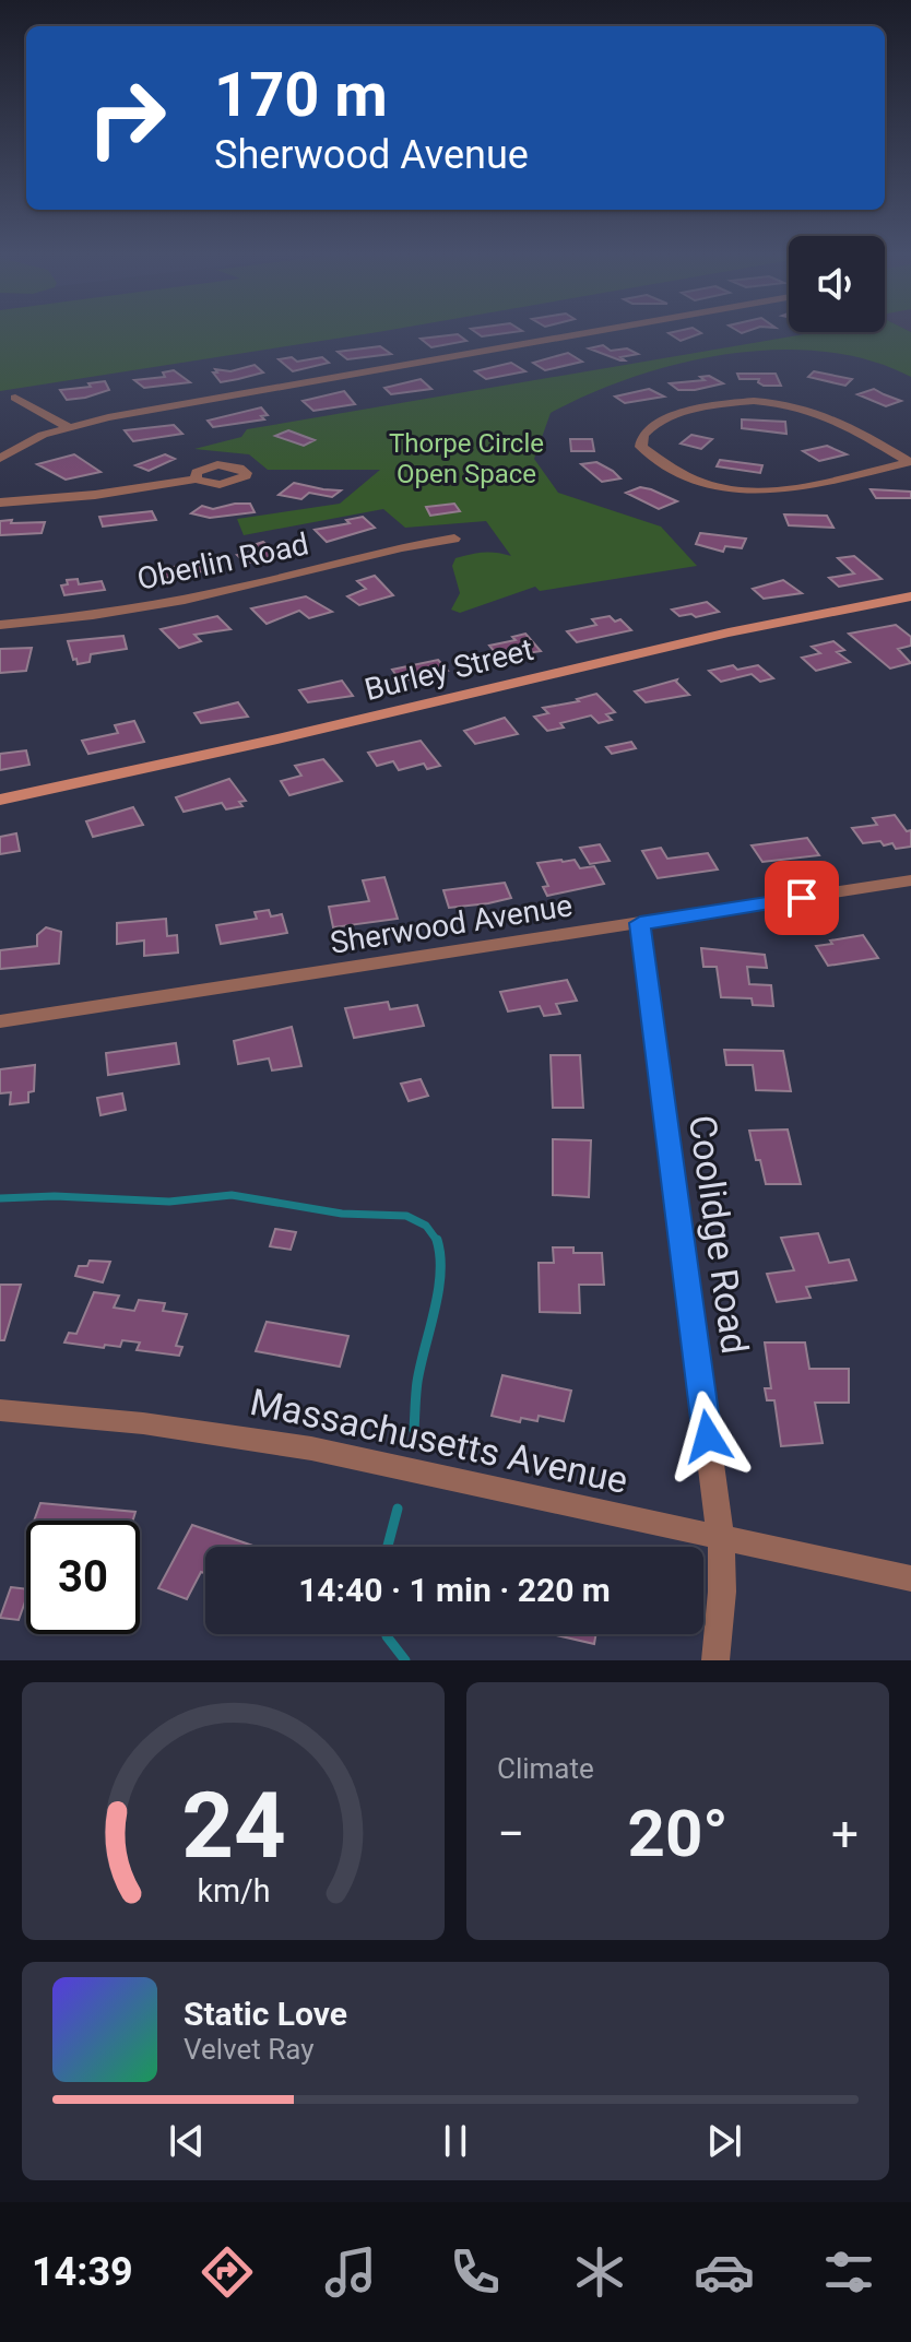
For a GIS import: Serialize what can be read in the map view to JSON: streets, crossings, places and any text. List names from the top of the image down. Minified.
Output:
{"streets":{"main road":["Burley Street"],"street":["Oberlin Road","Sherwood Avenue","Coolidge Road","Massachusetts Avenue"]},"crossings":[["Sherwood Avenue","Coolidge Road"],["Coolidge Road","Massachusetts Avenue"]],"parks":["Thorpe Circle Open Space"],"page":{"turn":["170 m","Sherwood Avenue"],"limit":"30","trip":"14:40 · 1 min · 220 m","tile":"Climate","heat":["−","20°","+"],"song":["Static Love","Velvet Ray"],"tabs":"14:39","gauge":["24","km/h"]}}
